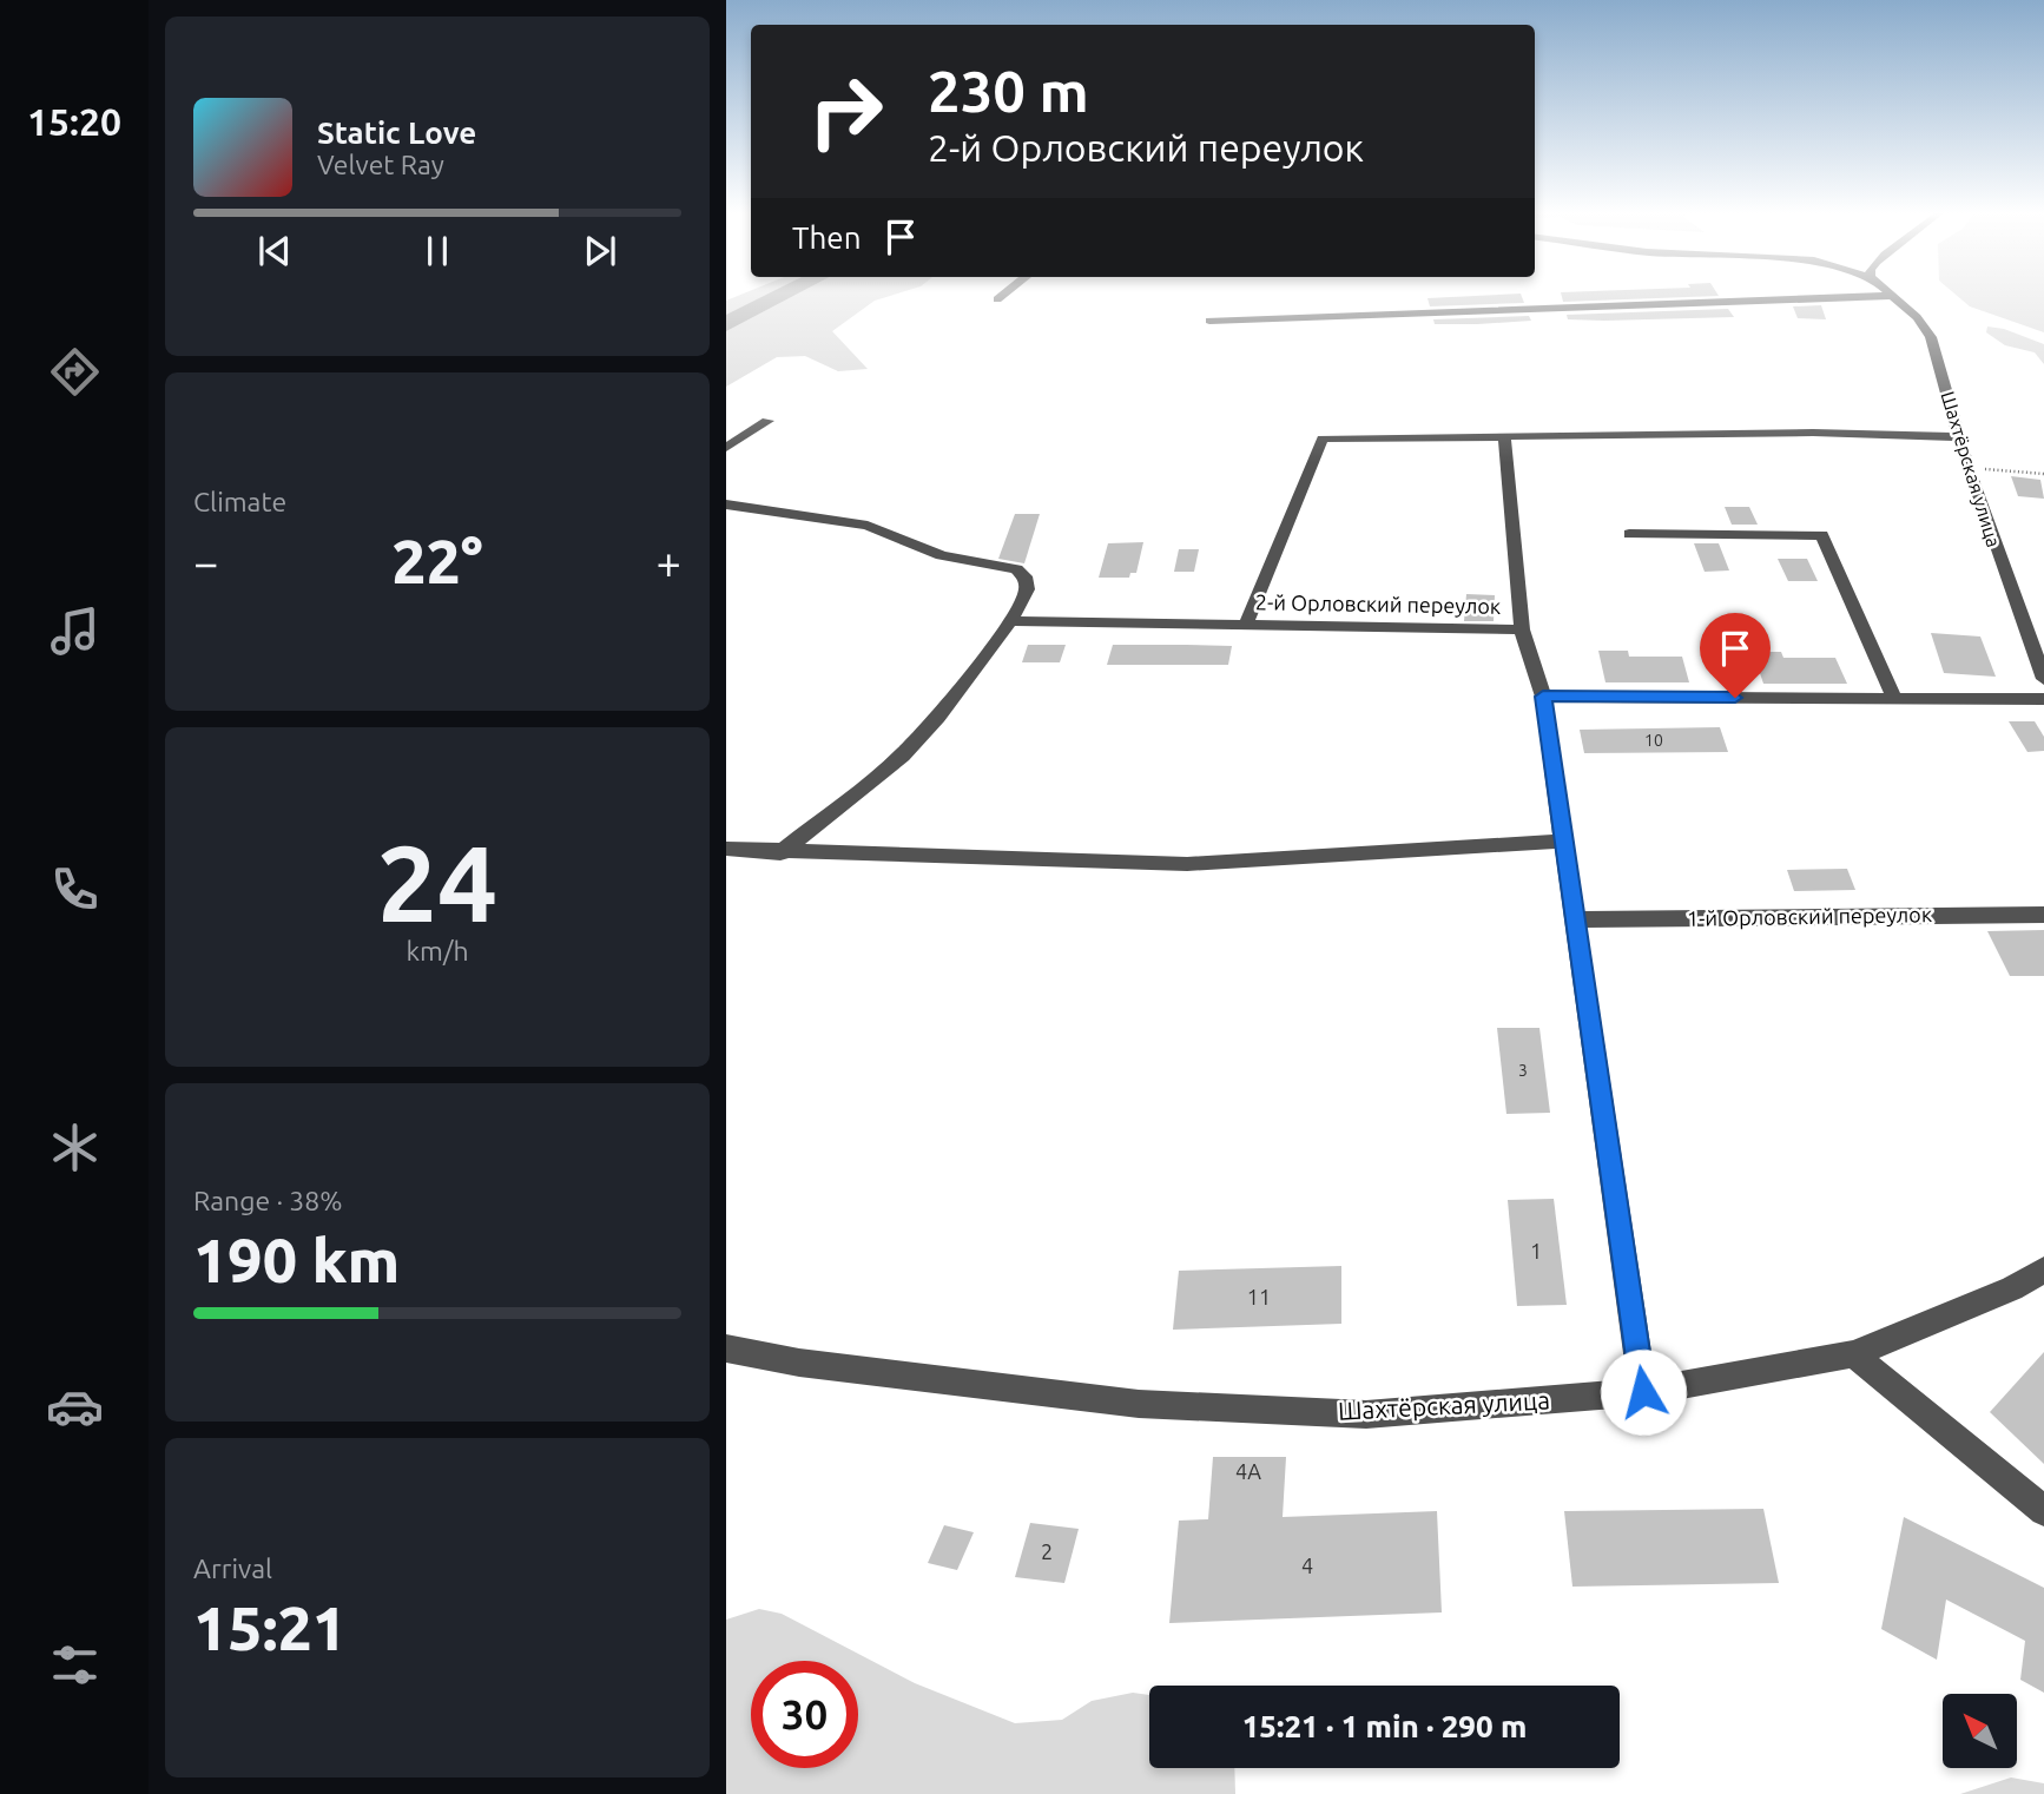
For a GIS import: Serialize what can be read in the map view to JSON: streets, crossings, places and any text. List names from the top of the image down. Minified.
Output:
{"streets":{"street":["Шахтёрская улица","2-й Орловский переулок","1-й Орловский переулок"]},"crossings":[["Шахтёрская улица","2-й Орловский переулок"],["2-й Орловский переулок","1-й Орловский переулок"]],"house_numbers":["10","3","1","11","4А","2","4"],"north":"top left","page":{"tabs":"15:20","turn":["230 m","2-й Орловский переулок"],"song":["Static Love","Velvet Ray"],"then":"Then","tile":["Climate",["24","km/h"],["Range · 38%","190 km"],["Arrival","15:21"]],"heat":["−","22°","+"],"limit":"30","trip":"15:21 · 1 min · 290 m"}}
